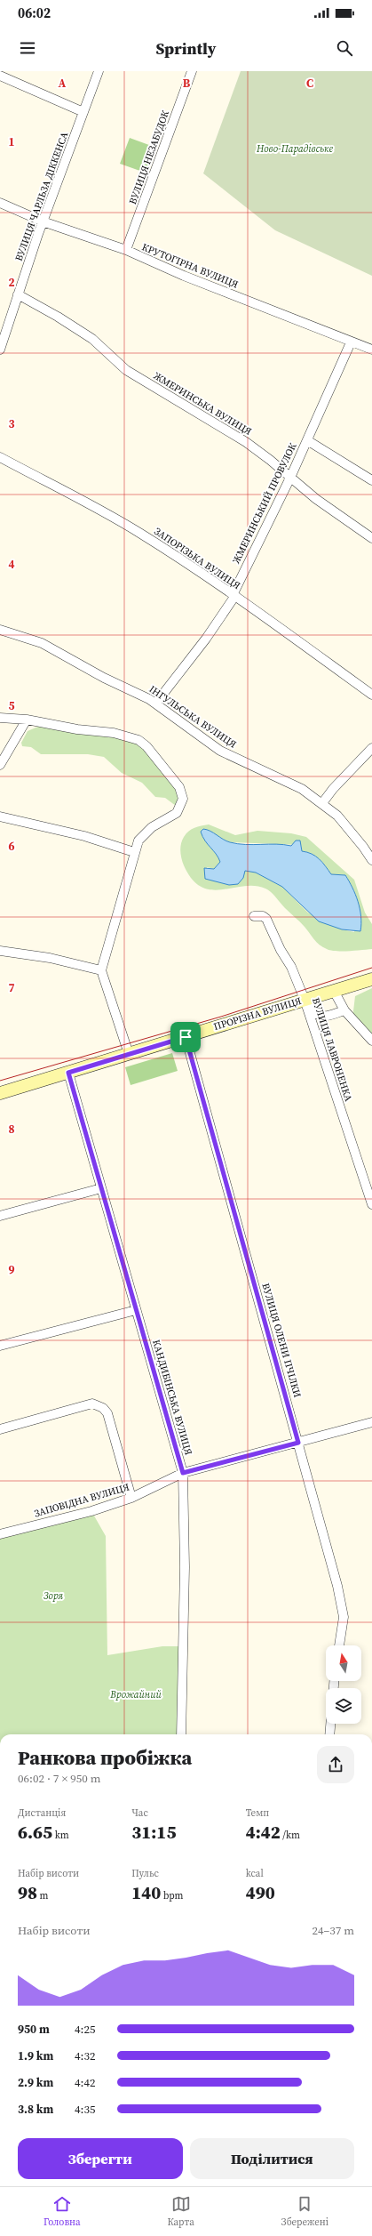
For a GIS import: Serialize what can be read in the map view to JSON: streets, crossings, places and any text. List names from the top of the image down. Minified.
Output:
{"streets":{"main road":["ПРОРІЗНА ВУЛИЦЯ"],"street":["ВУЛИЦЯ НЕЗАБУДОК","ВУЛИЦЯ ЧАРЛЬЗА ДІККЕНСА","КРУТОГІРНА ВУЛИЦЯ","ЖМЕРИНСЬКА ВУЛИЦЯ","ЖМЕРИНСЬКИЙ ПРОВУЛОК","ЗАПОРІЗЬКА ВУЛИЦЯ","ІНГУЛЬСЬКА ВУЛИЦЯ","ВУЛИЦЯ ЛАВРОНЕНКА","ВУЛИЦЯ ОЛЕНИ ПЧІЛКИ","КАНДИБІНСЬКА ВУЛИЦЯ","ЗАПОВІДНА ВУЛИЦЯ"]},"crossings":[["ВУЛИЦЯ НЕЗАБУДОК","КРУТОГІРНА ВУЛИЦЯ"],["ВУЛИЦЯ ЧАРЛЬЗА ДІККЕНСА","КРУТОГІРНА ВУЛИЦЯ"],["ВУЛИЦЯ ЧАРЛЬЗА ДІККЕНСА","ЖМЕРИНСЬКА ВУЛИЦЯ"],["КРУТОГІРНА ВУЛИЦЯ","ЖМЕРИНСЬКИЙ ПРОВУЛОК"],["ЖМЕРИНСЬКА ВУЛИЦЯ","ЖМЕРИНСЬКИЙ ПРОВУЛОК"],["ЖМЕРИНСЬКИЙ ПРОВУЛОК","ЗАПОРІЗЬКА ВУЛИЦЯ"],["ЖМЕРИНСЬКИЙ ПРОВУЛОК","ІНГУЛЬСЬКА ВУЛИЦЯ"],["ПРОРІЗНА ВУЛИЦЯ","ВУЛИЦЯ ЛАВРОНЕНКА"],["ПРОРІЗНА ВУЛИЦЯ","ВУЛИЦЯ ОЛЕНИ ПЧІЛКИ"],["ПРОРІЗНА ВУЛИЦЯ","КАНДИБІНСЬКА ВУЛИЦЯ"],["ВУЛИЦЯ ОЛЕНИ ПЧІЛКИ","ЗАПОВІДНА ВУЛИЦЯ"],["КАНДИБІНСЬКА ВУЛИЦЯ","ЗАПОВІДНА ВУЛИЦЯ"]],"parks":["Ново-Парадівське","Зоря","Врожайний"],"north":"top","page":{"status":"06:02","header":"Sprintly","heading":["Ранкова пробіжка","06:02 · 7 × 950 m"],"stats":[["Дистанція","6.65 km"],["Час","31:15"],["Темп","4:42 /km"],["Набір висоти","98 m"],["Пульс","140 bpm"],["kcal","490"]],"chart":["Набір висоти","24–37 m"],"list":[{"name":"950 m","note":"4:25"},{"name":"1.9 km","note":"4:32"},{"name":"2.9 km","note":"4:42"},{"name":"3.8 km","note":"4:35"}],"buttons":["Зберегти","Поділитися"],"tabs":["Головна","Карта","Збережені"]},"grid":{"columns":["A","B","C"],"rows":["1","2","3","4","5","6","7","8","9"]}}
